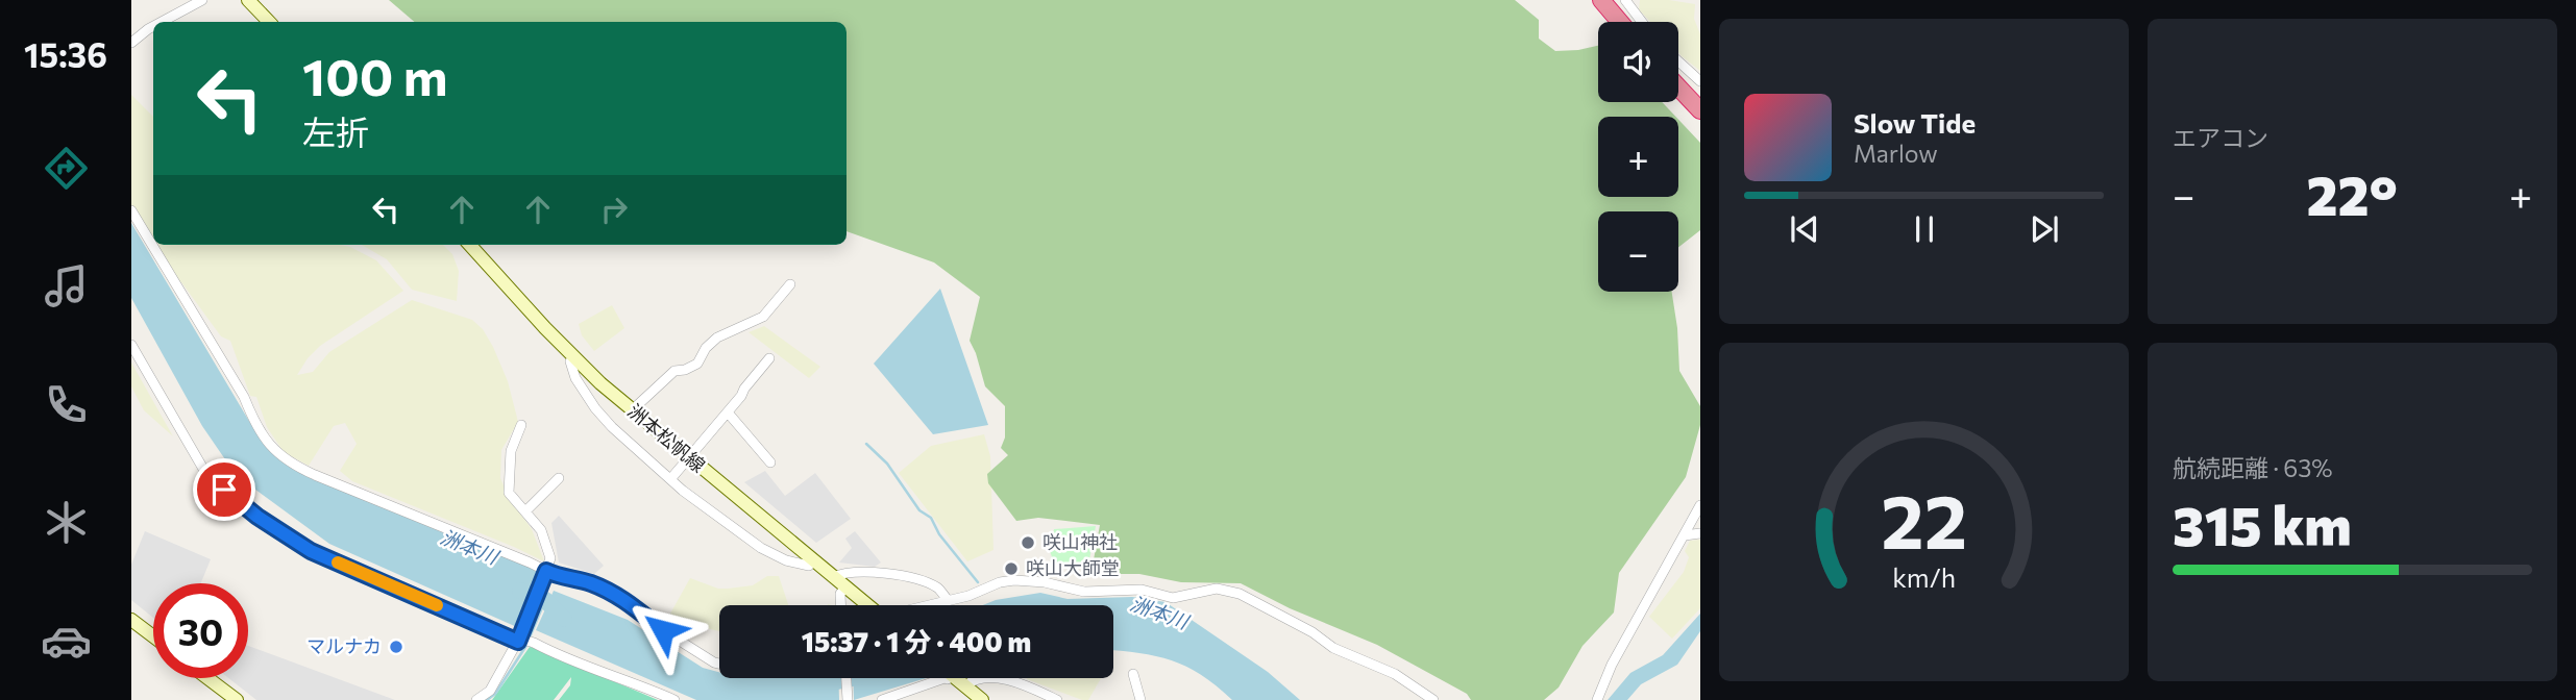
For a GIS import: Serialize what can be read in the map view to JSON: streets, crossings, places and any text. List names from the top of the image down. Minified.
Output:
{"streets":{"main road":["洲本松帆線"]},"water":["洲本川"],"places":["咲山神社","咲山大師堂","マルナカ"],"page":{"tabs":"15:36","tile":["エアコン",["航続距離 · 63%","315 km"]],"map_buttons":["+","−"],"turn":["100 m","左折"],"song":["Slow Tide","Marlow"],"heat":["−","22°","+"],"limit":"30","trip":"15:37 · 1 分 · 400 m","gauge":["22","km/h"]}}
